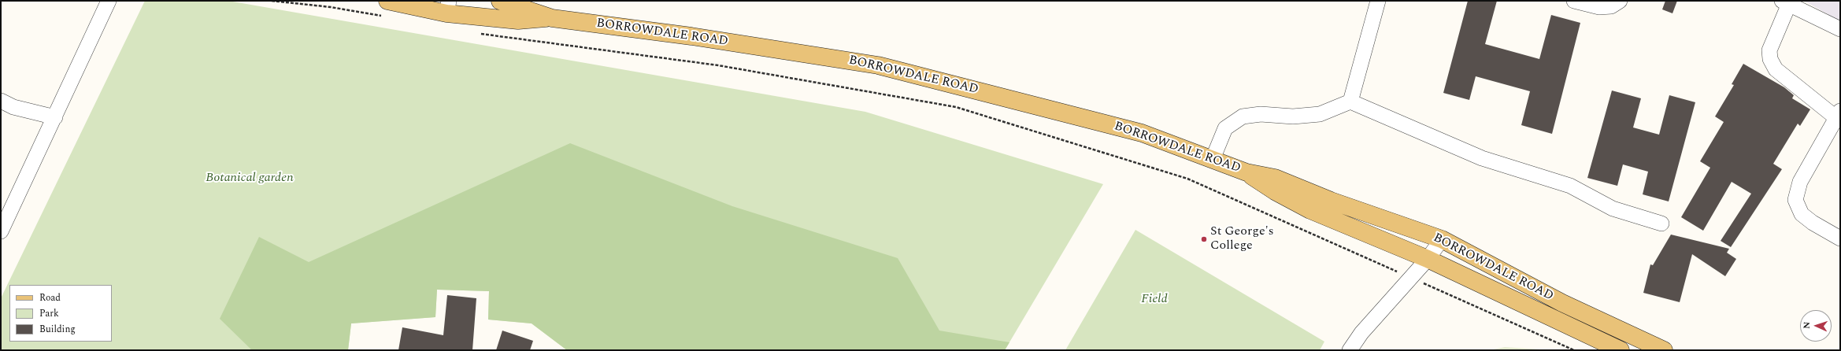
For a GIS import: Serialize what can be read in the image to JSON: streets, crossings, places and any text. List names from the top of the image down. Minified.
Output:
{"streets":{"main road":["BORROWDALE ROAD"]},"parks":["Botanical garden","Field"],"places":["St George's College"],"legend":["Road","Park","Building"],"north":"left"}
